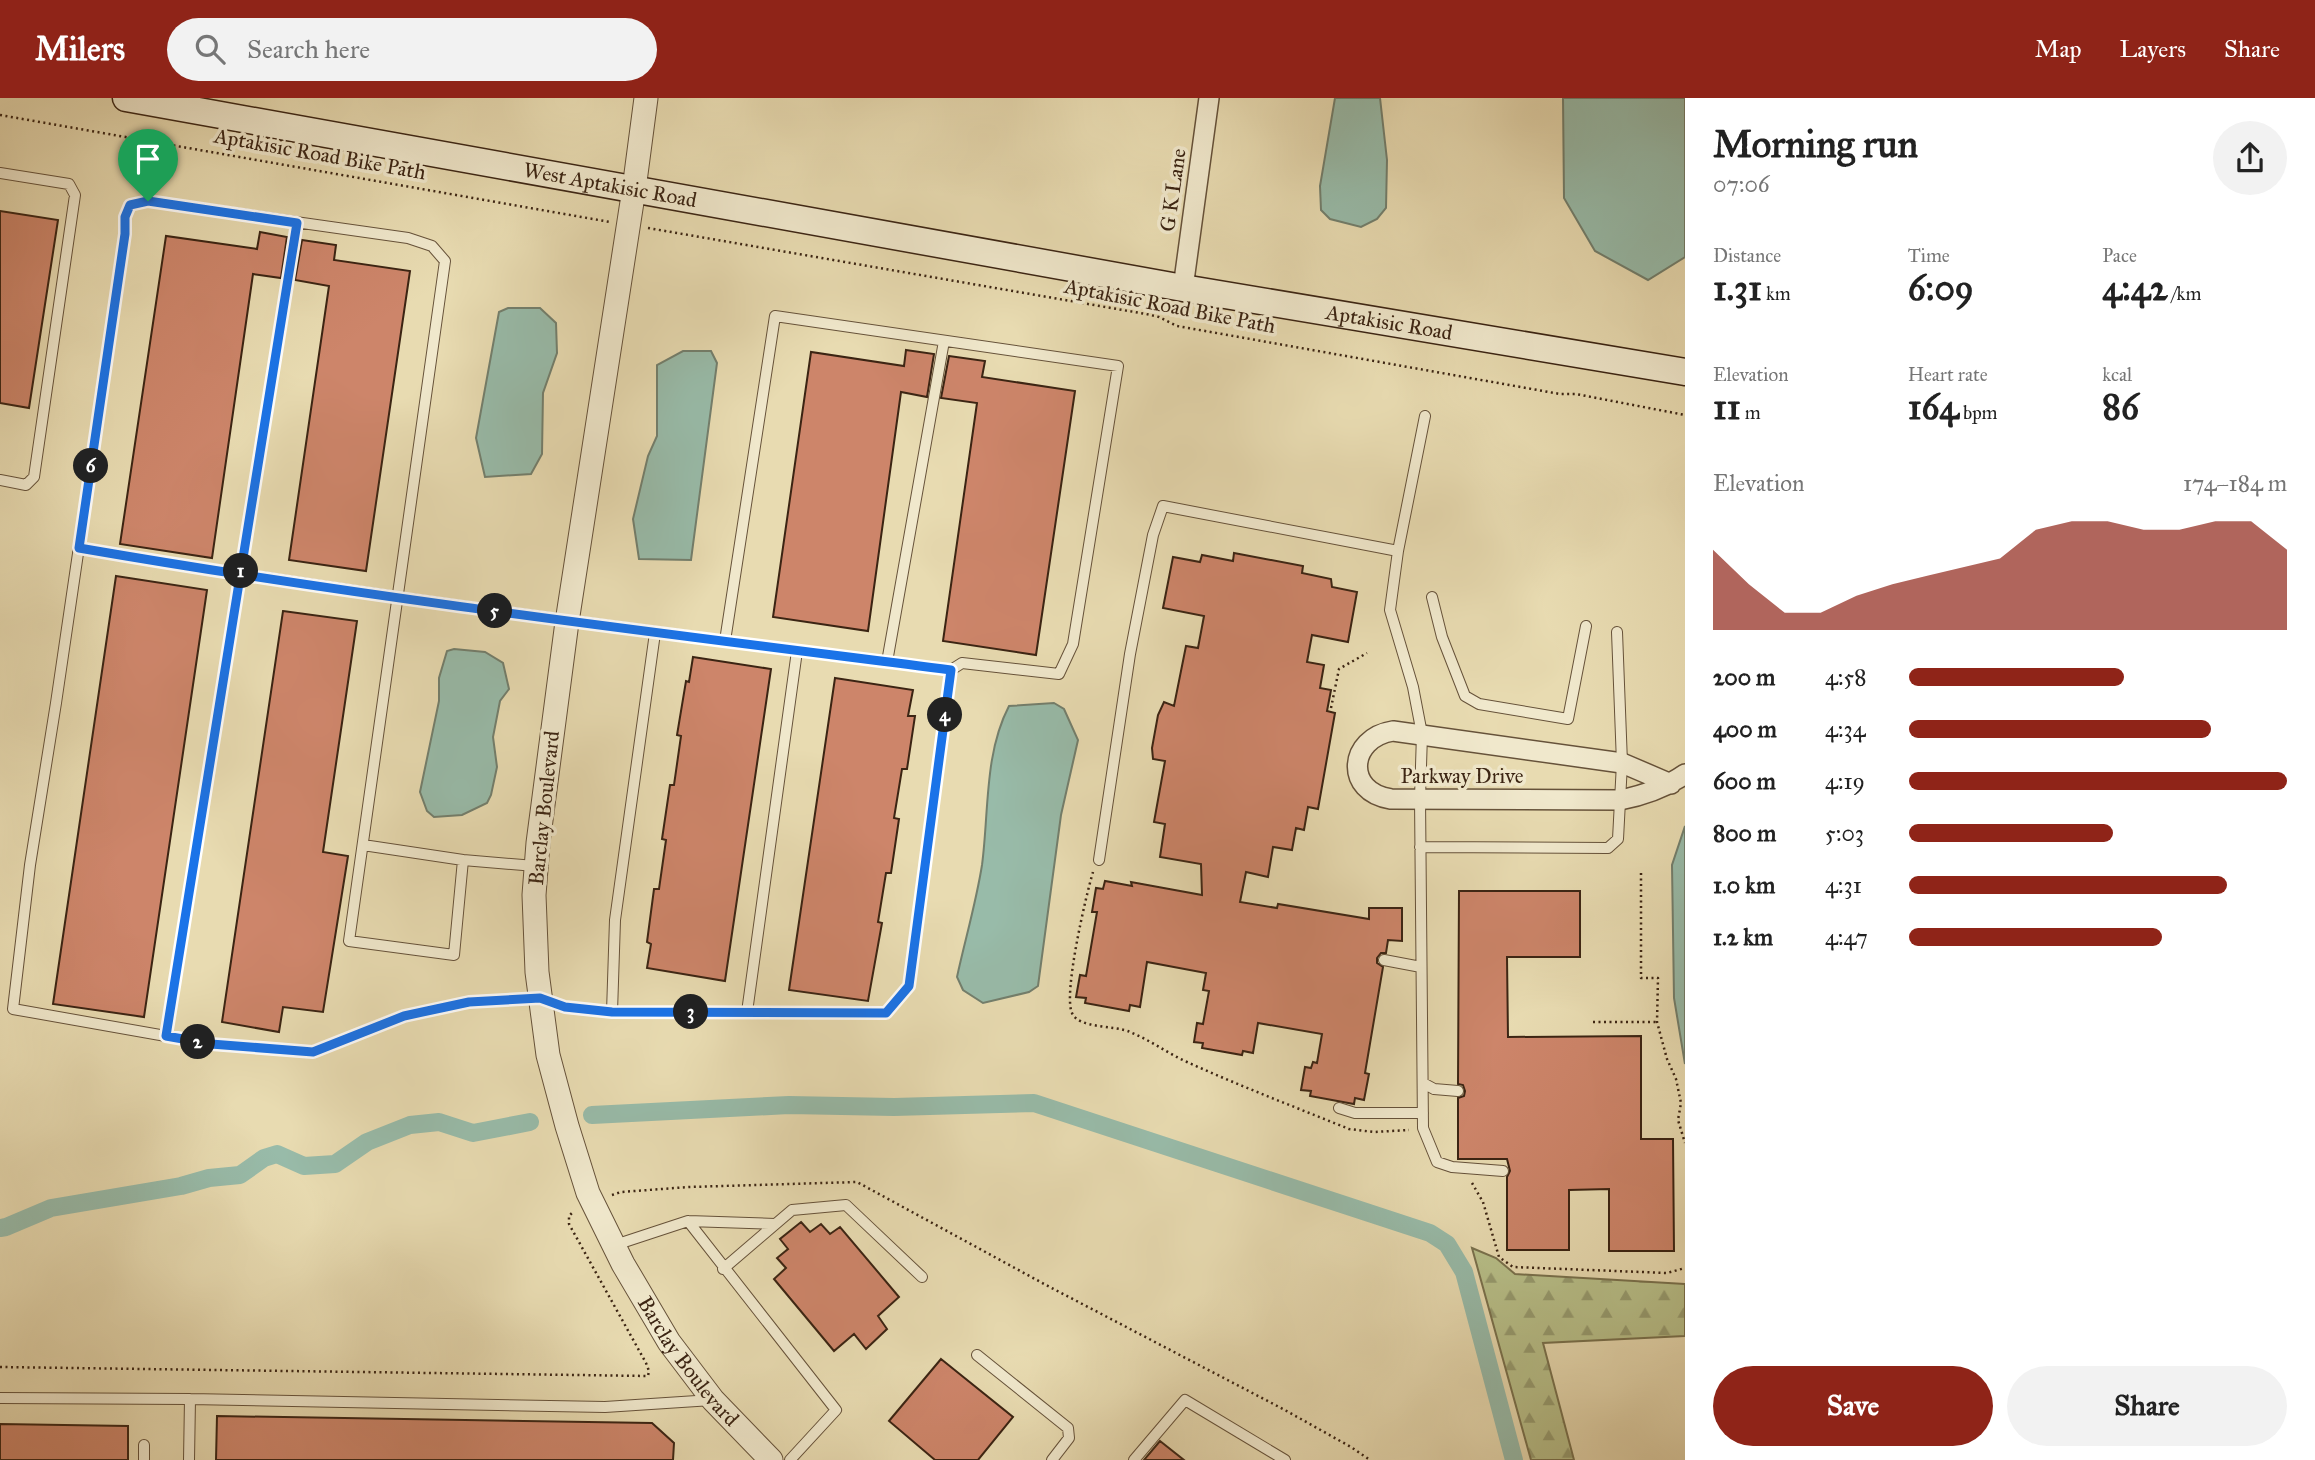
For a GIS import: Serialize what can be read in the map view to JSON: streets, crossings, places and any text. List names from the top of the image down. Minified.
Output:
{"streets":{"main road":["West Aptakisic Road","Aptakisic Road"],"street":["G K Lane","Parkway Drive","Barclay Boulevard"],"path":["Aptakisic Road Bike Path"]},"crossings":[["West Aptakisic Road","Aptakisic Road"],["West Aptakisic Road","Barclay Boulevard"],["G K Lane","Aptakisic Road"]],"page":{"header":"Milers","search":"Search here","nav":["Map","Layers","Share"],"heading":["Morning run","07:06"],"stats":[["Distance","1.31 km"],["Time","6:09"],["Pace","4:42 /km"],["Elevation","11 m"],["Heart rate","164 bpm"],["kcal","86"]],"pins":["6","1","5","4","3","2"],"chart":["Elevation","174–184 m"],"list":[{"name":"200 m","note":"4:58"},{"name":"400 m","note":"4:34"},{"name":"600 m","note":"4:19"},{"name":"800 m","note":"5:03"},{"name":"1.0 km","note":"4:31"},{"name":"1.2 km","note":"4:47"}],"buttons":["Save","Share"]}}
